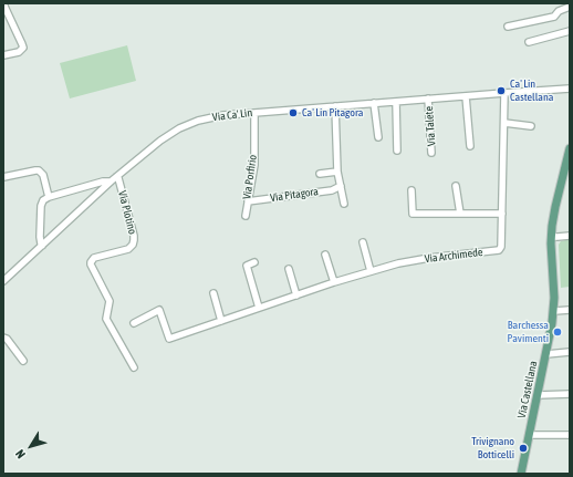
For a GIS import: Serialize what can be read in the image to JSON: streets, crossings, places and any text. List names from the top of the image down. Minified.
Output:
{"streets":{"main road":["Via Castellana"],"street":["Via Ca' Lin","Via Talete","Via Porfirio","Via Pitagora","Via Plotino","Via Archimede"]},"crossings":[["Via Ca' Lin","Via Talete"],["Via Ca' Lin","Via Porfirio"],["Via Ca' Lin","Via Plotino"],["Via Ca' Lin","Via Archimede"],["Via Porfirio","Via Pitagora"]],"places":["Ca' Lin Castellana","Ca' Lin Pitagora","Barchessa Pavimenti","Trivignano Botticelli"],"north":"bottom left"}
